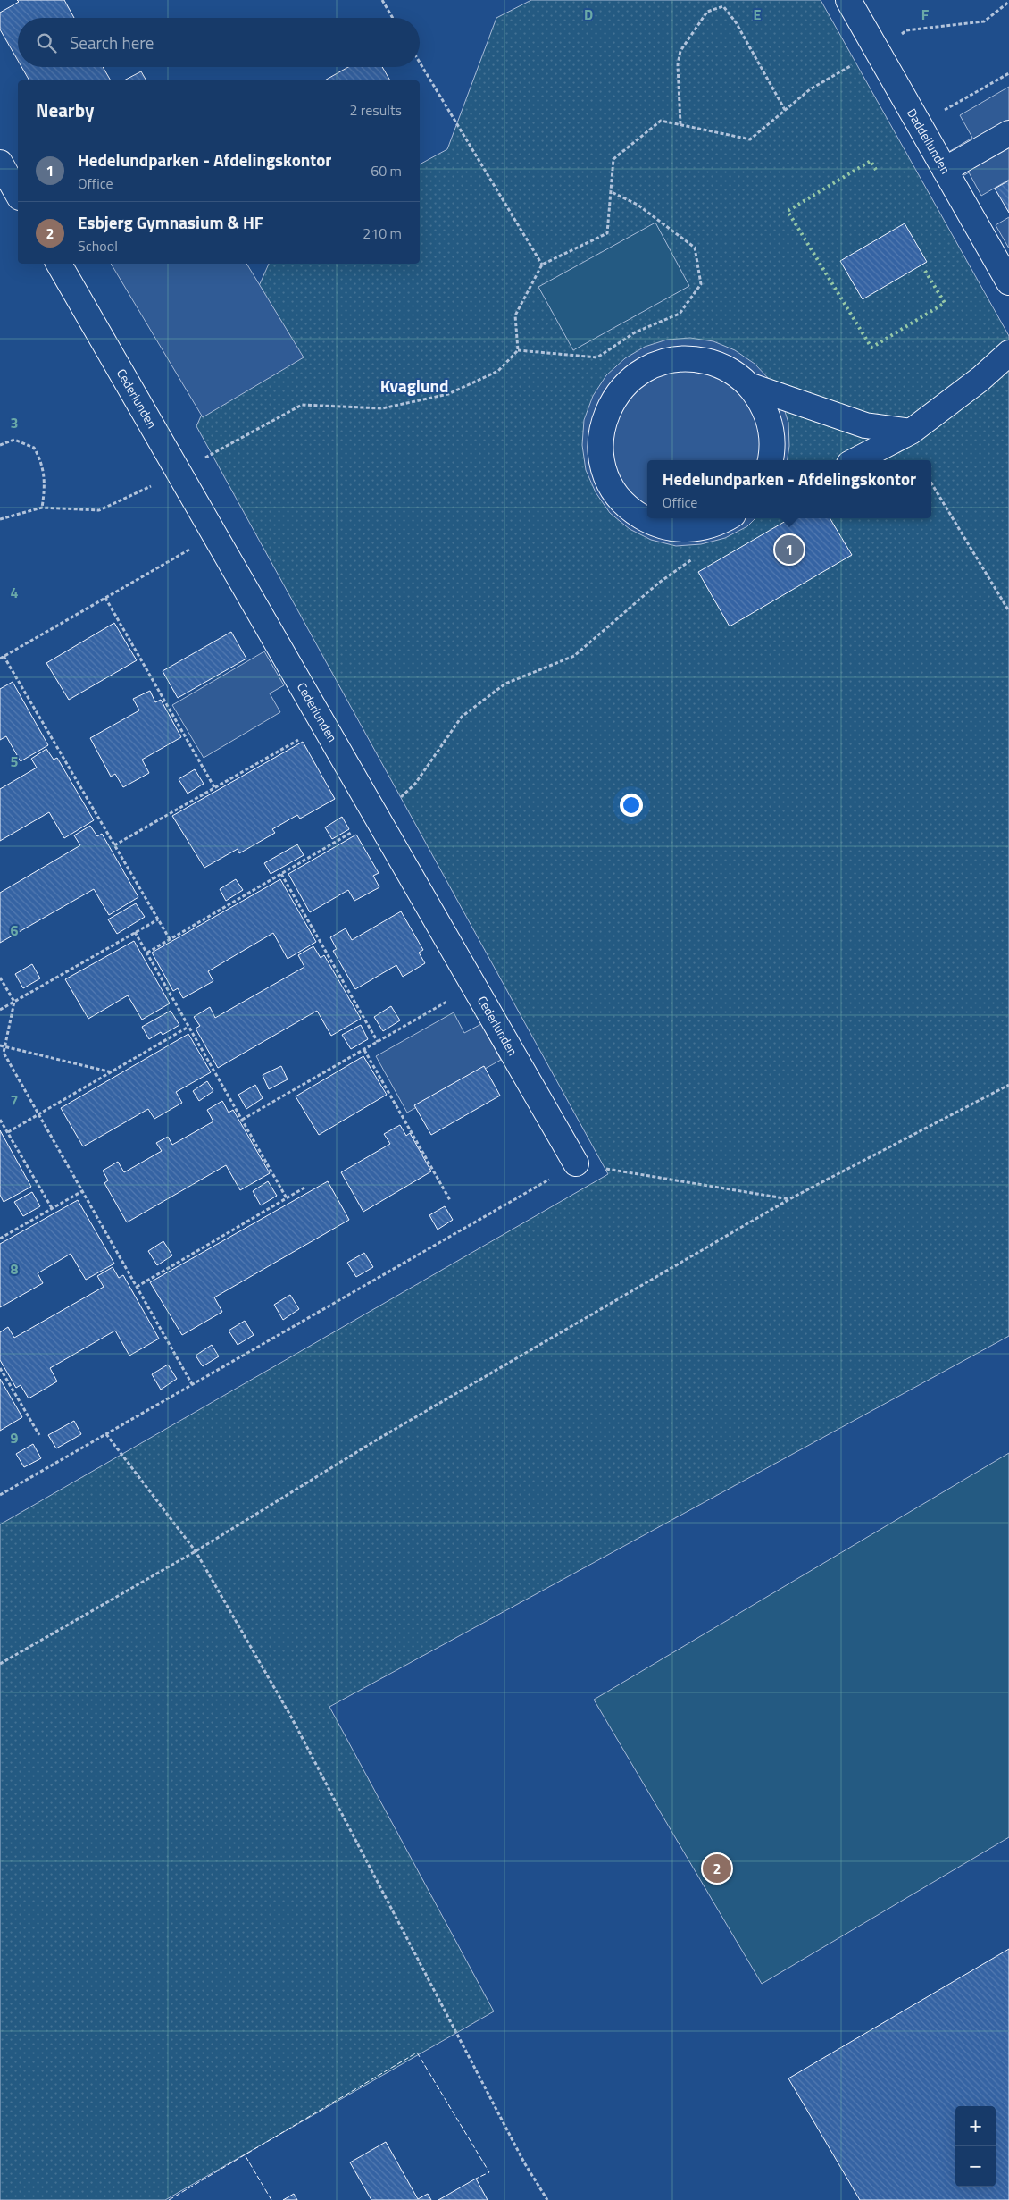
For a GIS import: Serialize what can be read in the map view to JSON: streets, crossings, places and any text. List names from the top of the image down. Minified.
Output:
{"streets":{"street":["Daddellunden","Cederlunden"]},"districts":["Kvaglund"],"page":{"search":"Search here","heading":["Nearby","2 results"],"list":[{"mark":"1","name":"Hedelundparken - Afdelingskontor","note":"Office","value":"60 m"},{"mark":"2","name":"Esbjerg Gymnasium & HF","note":"School","value":"210 m"}],"popup":["Hedelundparken - Afdelingskontor","Office"],"pins":["1","2"],"map_buttons":["+","−"]},"grid":{"columns":["D","E","F"],"rows":["3","4","5","6","7","8","9"]}}
